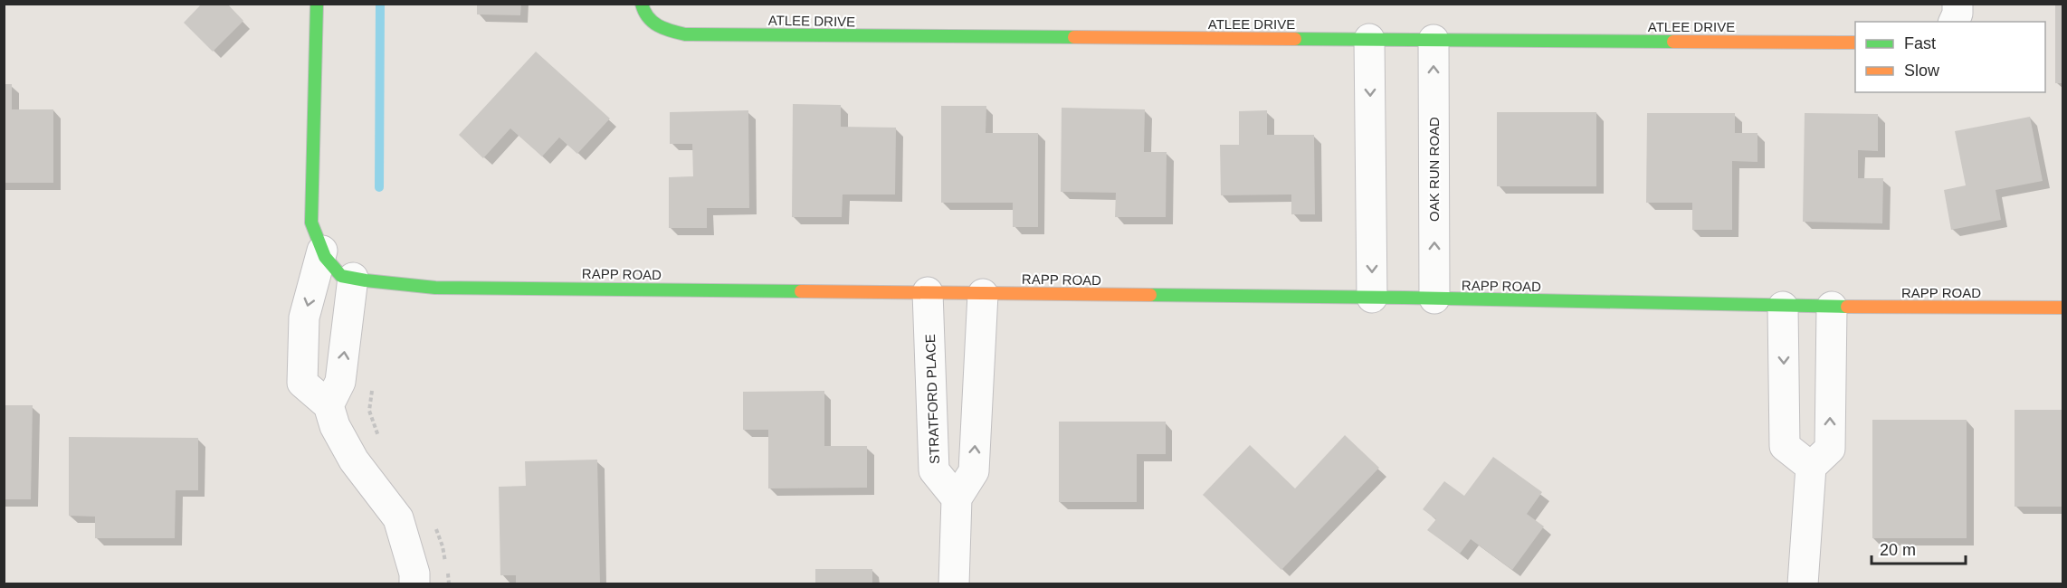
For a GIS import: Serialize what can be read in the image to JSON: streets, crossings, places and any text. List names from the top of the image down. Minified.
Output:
{"streets":{"street":["ATLEE DRIVE","OAK RUN ROAD","RAPP ROAD","STRATFORD PLACE"]},"crossings":[["ATLEE DRIVE","OAK RUN ROAD"],["OAK RUN ROAD","RAPP ROAD"],["RAPP ROAD","STRATFORD PLACE"]],"legend":["Fast","Slow"],"scale_bar":"20 m"}
